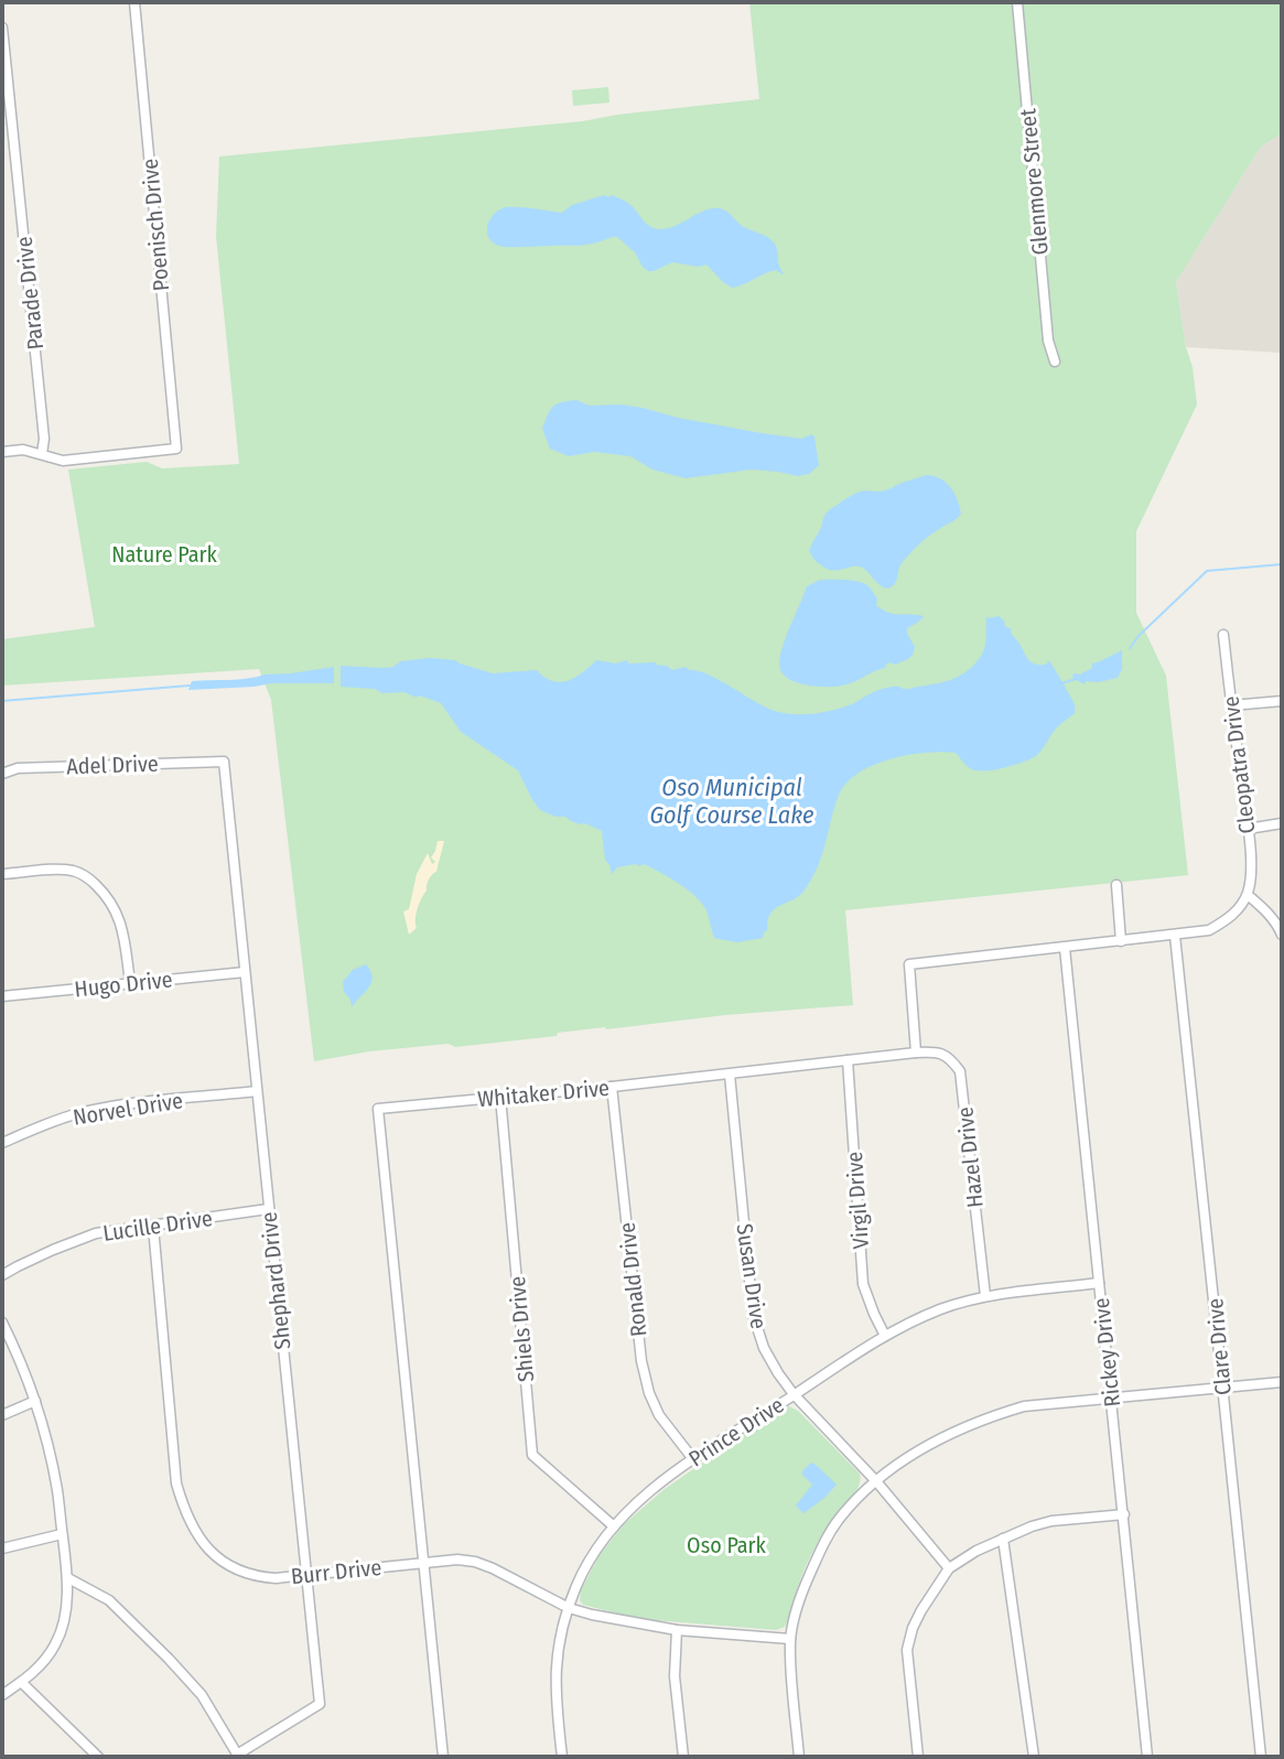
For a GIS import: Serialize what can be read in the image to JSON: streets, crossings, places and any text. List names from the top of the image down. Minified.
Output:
{"streets":{"street":["Glenmore Street","Poenisch Drive","Parade Drive","Adel Drive","Cleopatra Drive","Hugo Drive","Whitaker Drive","Norvel Drive","Hazel Drive","Virgil Drive","Lucille Drive","Susan Drive","Ronald Drive","Shephard Drive","Shiels Drive","Clare Drive","Rickey Drive","Prince Drive","Burr Drive"]},"crossings":[["Poenisch Drive","Parade Drive"],["Adel Drive","Shephard Drive"],["Hugo Drive","Shephard Drive"],["Whitaker Drive","Hazel Drive"],["Whitaker Drive","Virgil Drive"],["Whitaker Drive","Susan Drive"],["Whitaker Drive","Ronald Drive"],["Whitaker Drive","Shiels Drive"],["Whitaker Drive","Burr Drive"],["Norvel Drive","Shephard Drive"],["Hazel Drive","Prince Drive"],["Virgil Drive","Prince Drive"],["Lucille Drive","Shephard Drive"],["Lucille Drive","Burr Drive"],["Susan Drive","Prince Drive"],["Ronald Drive","Prince Drive"],["Shephard Drive","Burr Drive"],["Shiels Drive","Prince Drive"],["Rickey Drive","Prince Drive"],["Prince Drive","Burr Drive"]],"water":["Oso Municipal Golf Course Lake"],"parks":["Nature Park","Oso Park"]}
